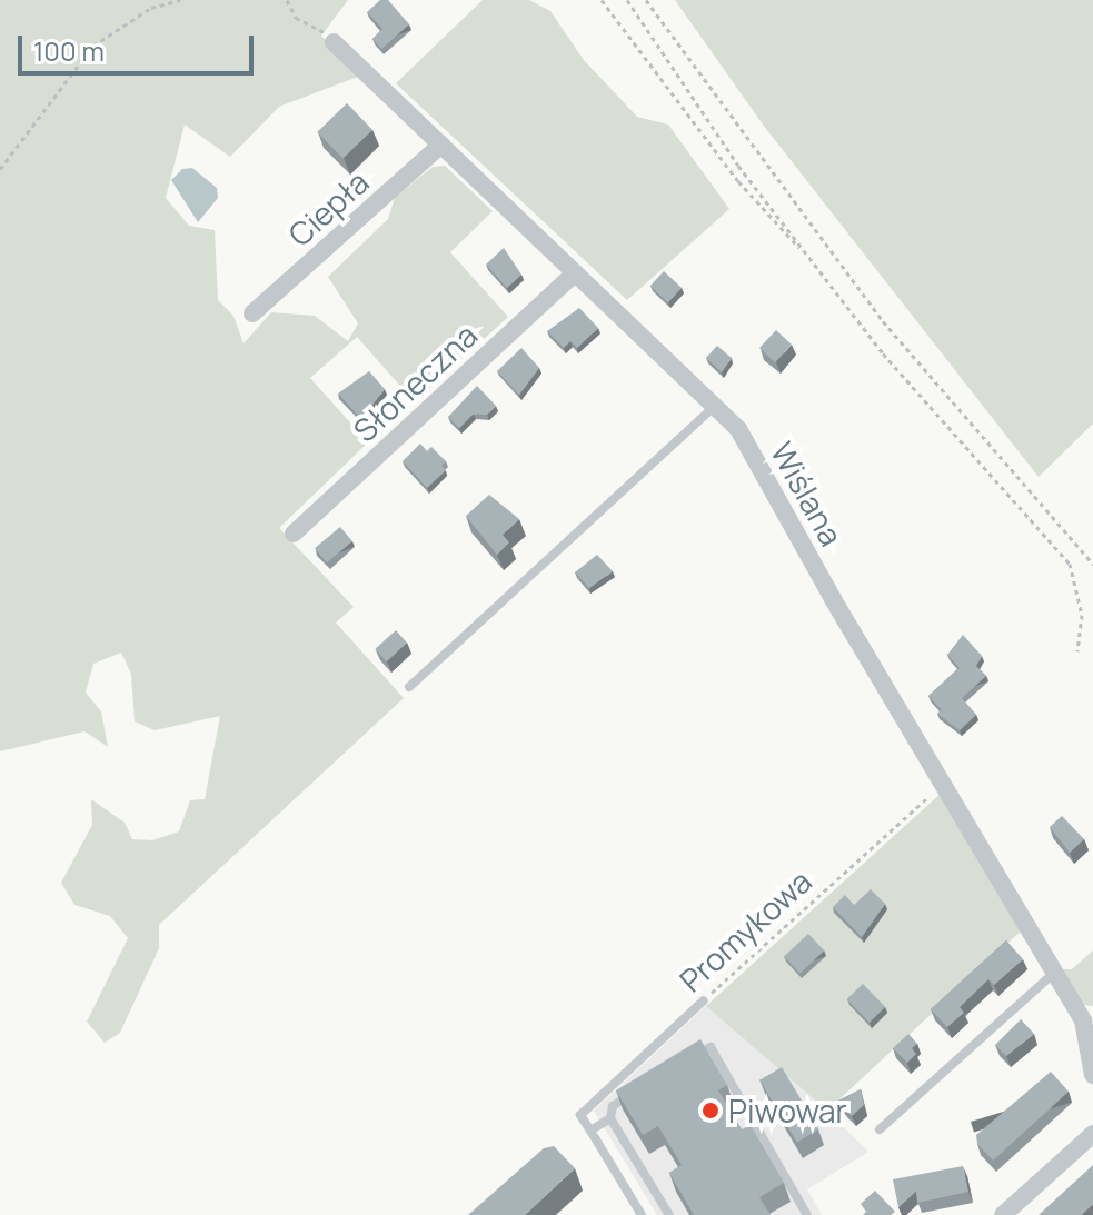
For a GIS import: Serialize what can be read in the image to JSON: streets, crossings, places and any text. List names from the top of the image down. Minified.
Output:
{"streets":{"street":["Ciepła","Słoneczna","Wiślana"],"lane":["Promykowa"]},"crossings":[["Ciepła","Wiślana"],["Słoneczna","Wiślana"],["Wiślana","Promykowa"]],"places":["Piwowar"],"scale_bar":"100 m"}
